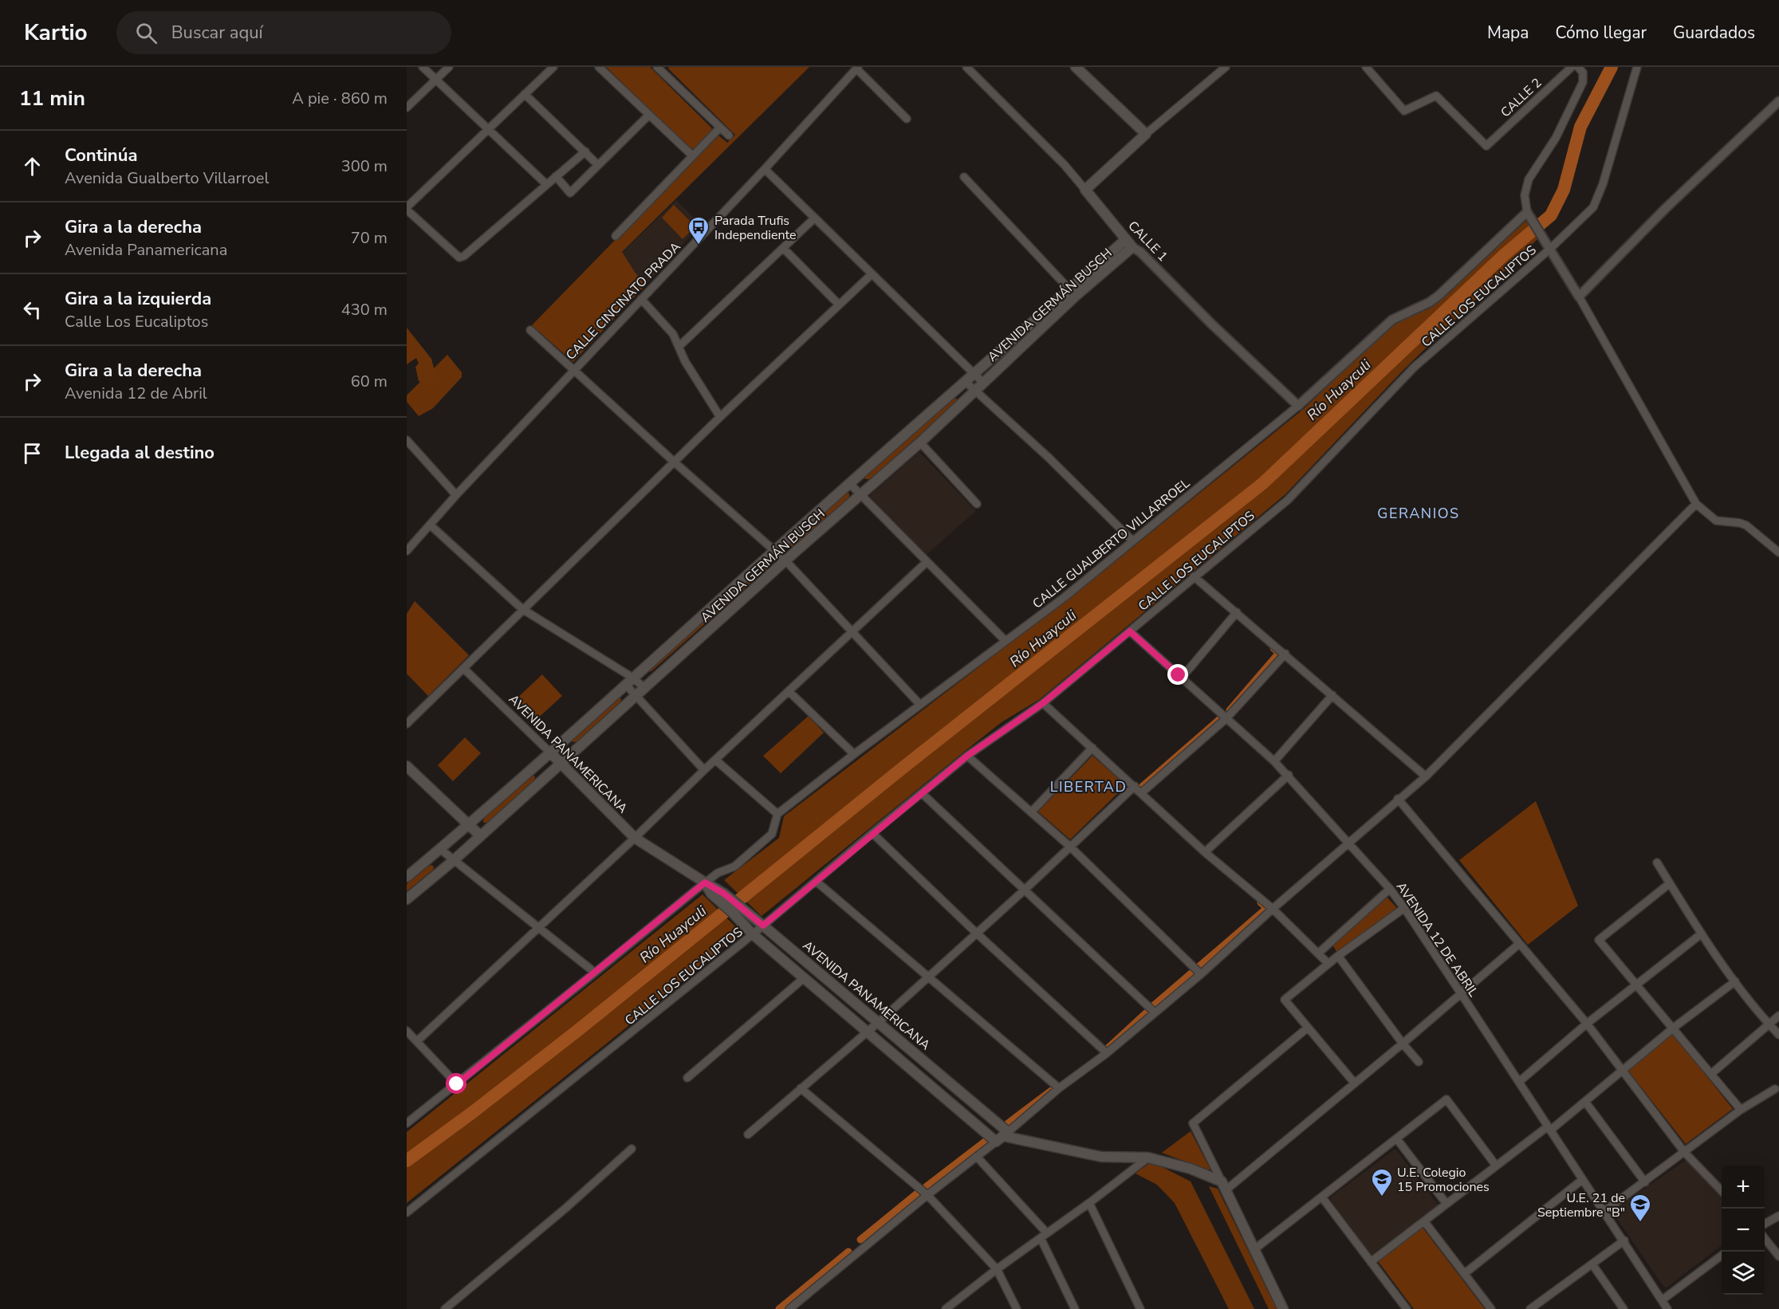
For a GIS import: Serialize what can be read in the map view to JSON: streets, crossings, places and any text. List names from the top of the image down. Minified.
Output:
{"streets":{"main road":["CALLE 1","AVENIDA GERMÁN BUSCH","AVENIDA PANAMERICANA"],"street":["CALLE 2","CALLE LOS EUCALIPTOS","CALLE CINCINATO PRADA","CALLE GUALBERTO VILLARROEL","AVENIDA 12 DE ABRIL"]},"crossings":[["CALLE 1","AVENIDA GERMÁN BUSCH"],["CALLE 1","CALLE GUALBERTO VILLARROEL"],["CALLE LOS EUCALIPTOS","AVENIDA PANAMERICANA"],["CALLE LOS EUCALIPTOS","AVENIDA 12 DE ABRIL"],["AVENIDA GERMÁN BUSCH","AVENIDA PANAMERICANA"]],"districts":["GERANIOS","LIBERTAD"],"water":["Río Huayculi"],"places":{"bus stop":["Parada Trufis Independiente"],"school or university":["U.E. Colegio 15 Promociones","U.E. 21 de Septiembre \"B\""]},"page":{"header":"Kartio","search":"Buscar aquí","nav":["Mapa","Cómo llegar","Guardados"],"heading":["11 min","A pie · 860 m"],"list":[["Continúa","Avenida Gualberto Villarroel","300 m"],["Gira a la derecha","Avenida Panamericana","70 m"],["Gira a la izquierda","Calle Los Eucaliptos","430 m"],["Gira a la derecha","Avenida 12 de Abril","60 m"],"Llegada al destino"],"map_buttons":["+","−"]}}
